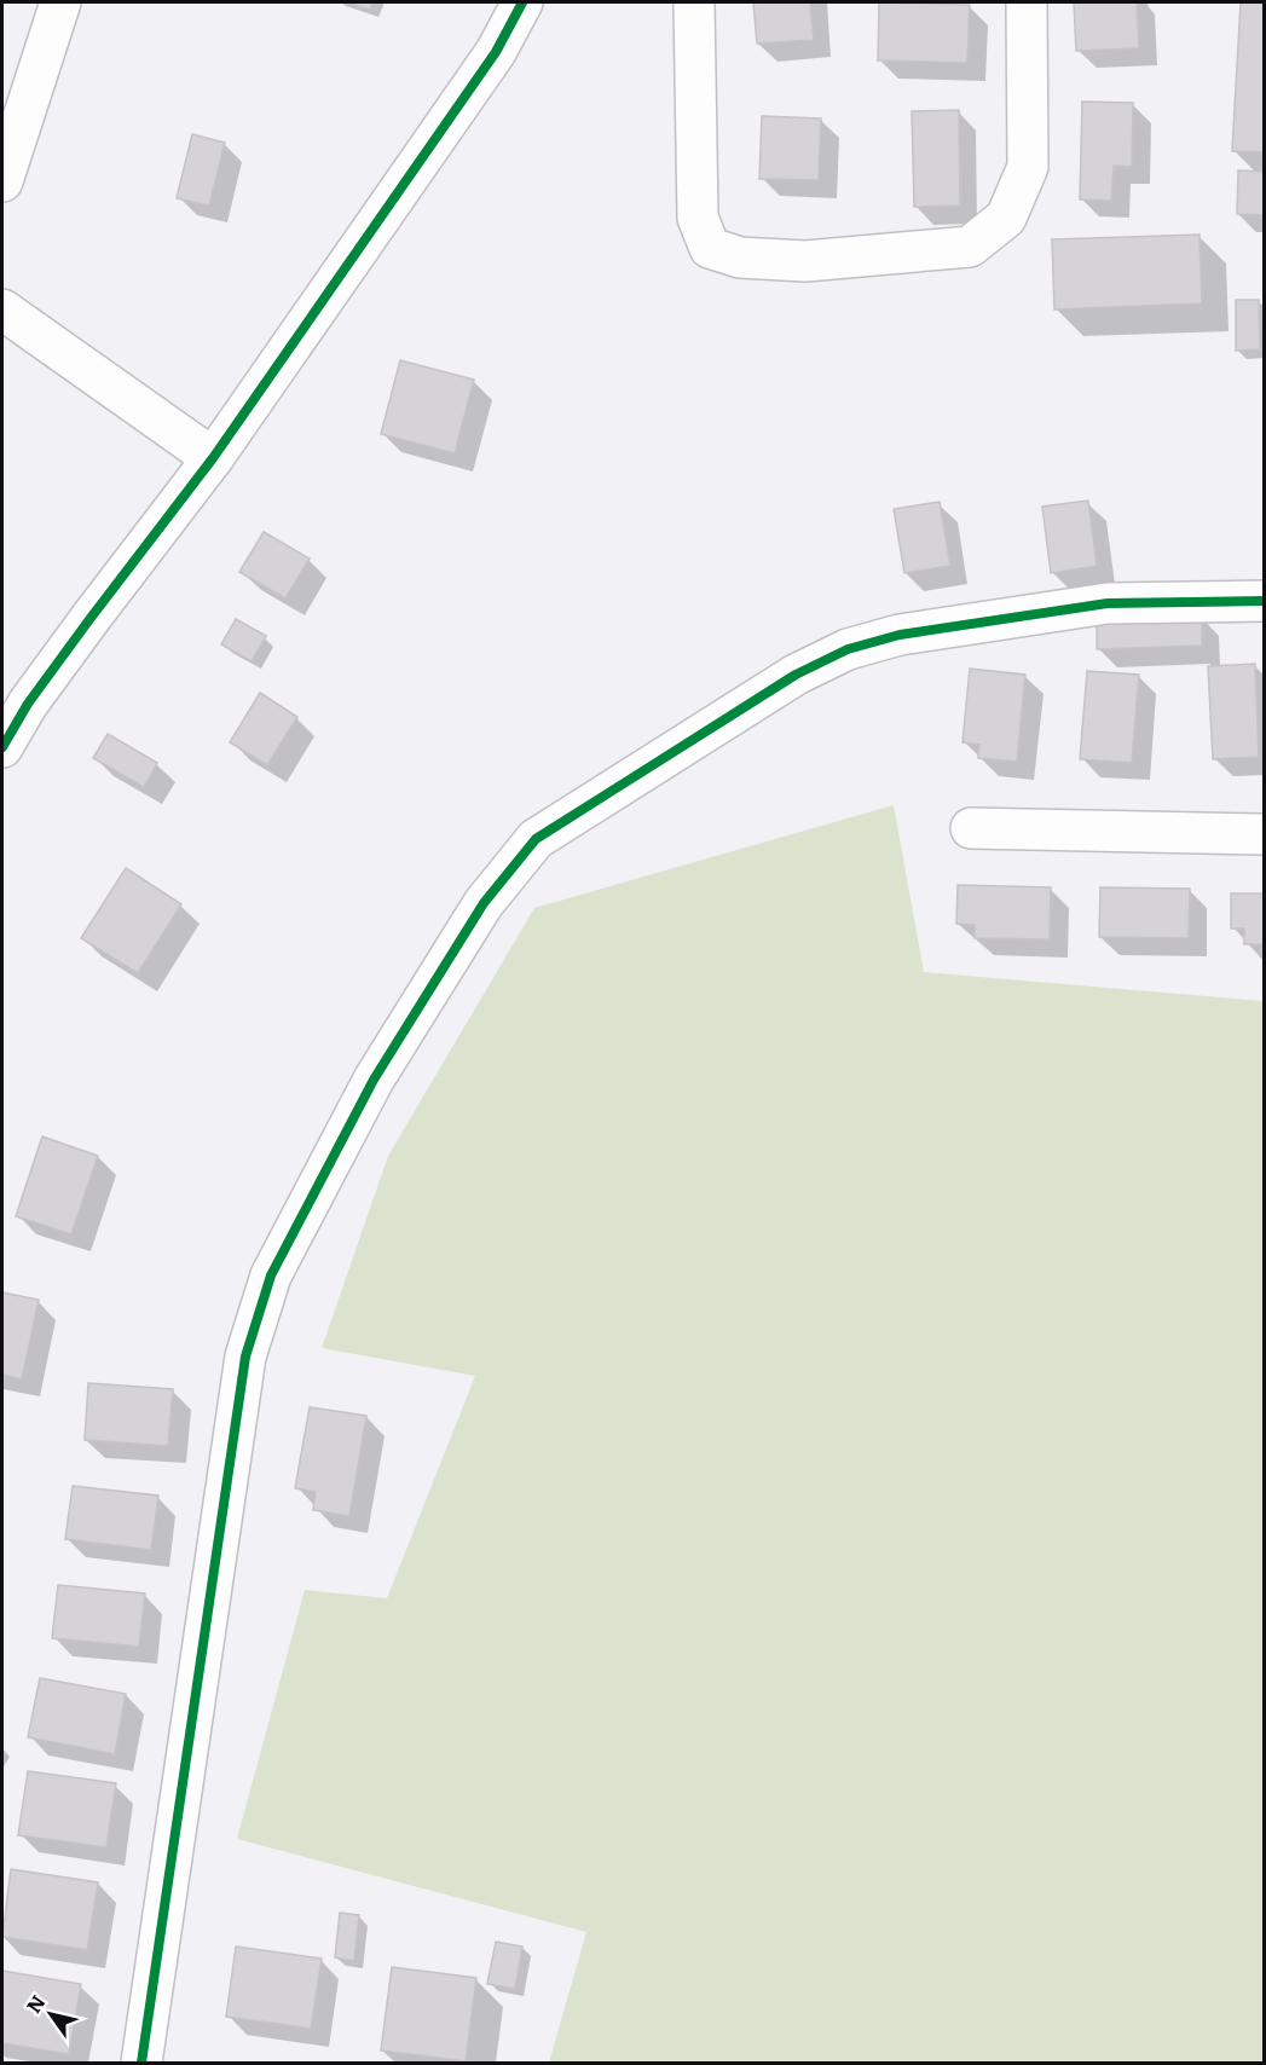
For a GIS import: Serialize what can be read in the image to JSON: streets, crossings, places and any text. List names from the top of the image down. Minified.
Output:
{"north":"top left"}
